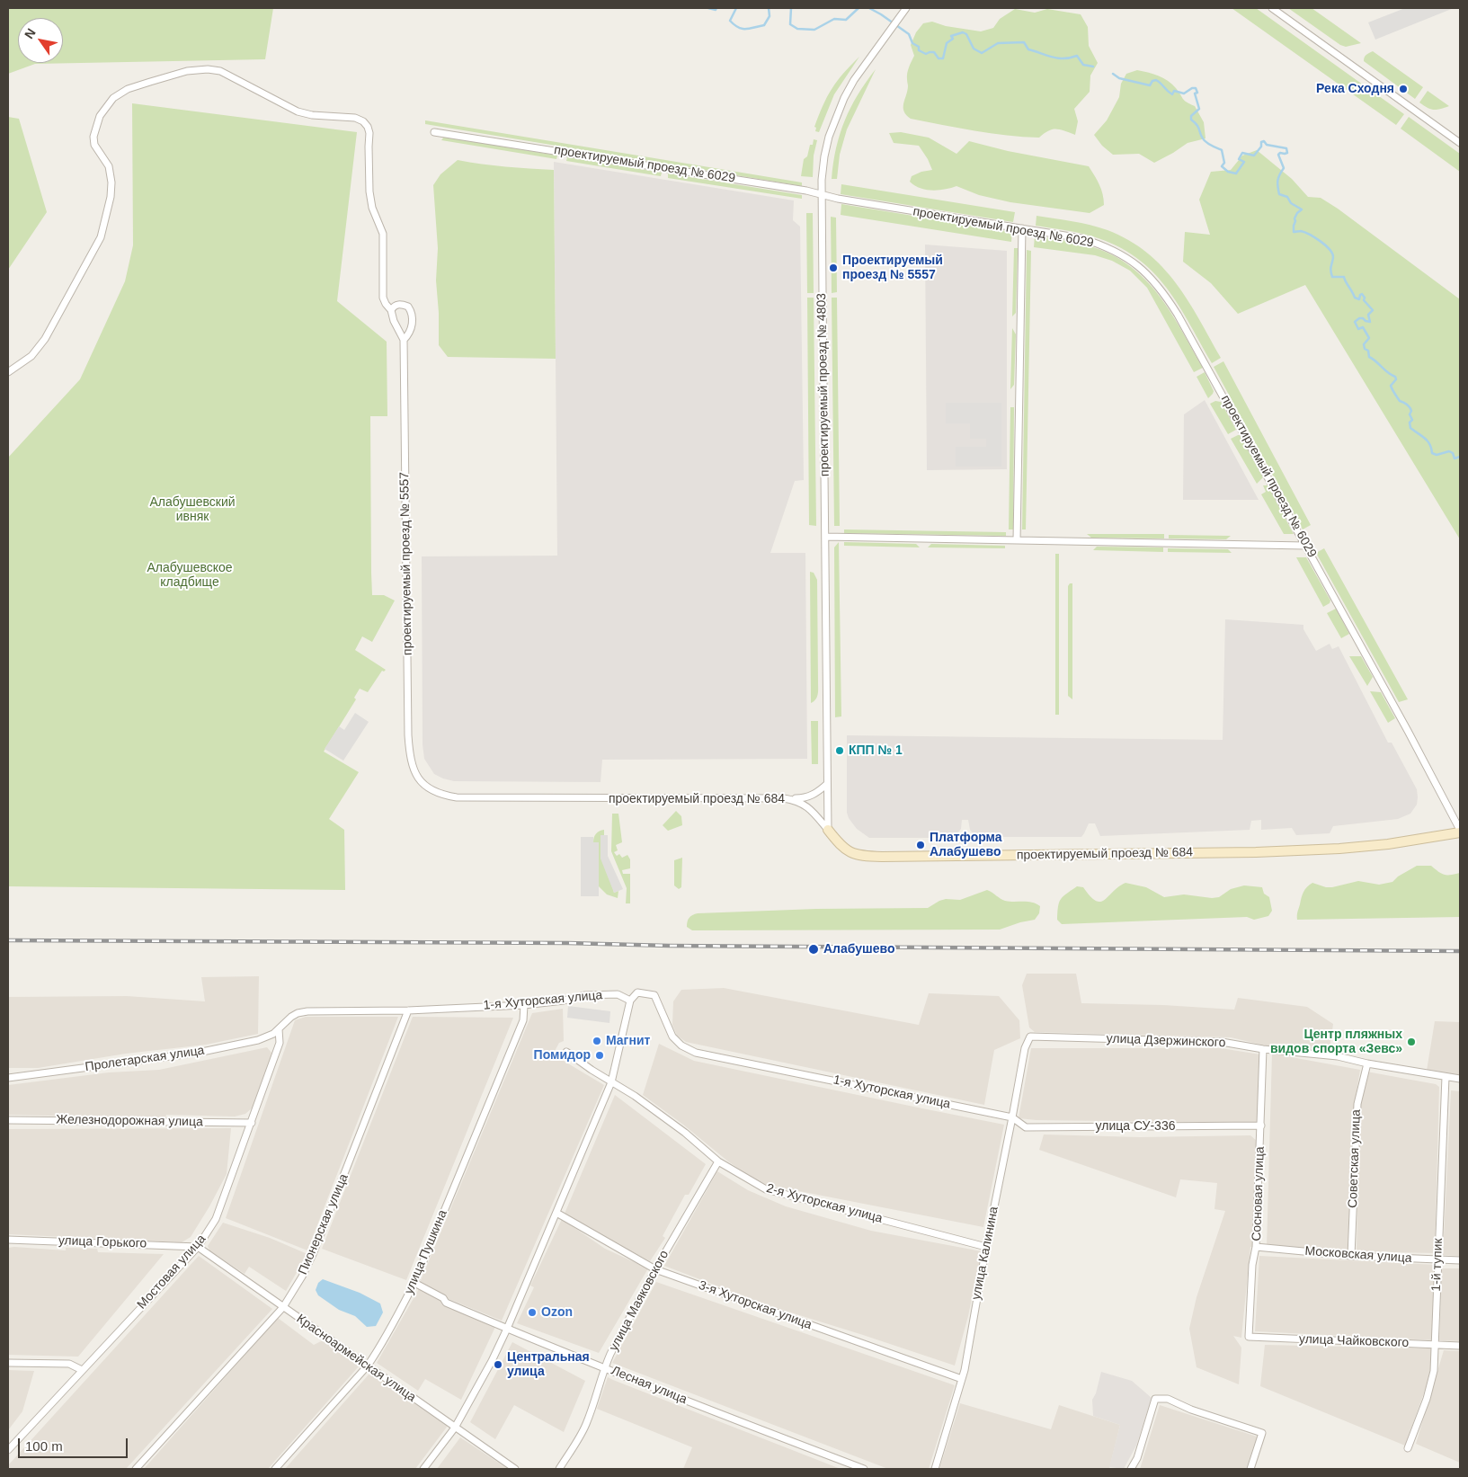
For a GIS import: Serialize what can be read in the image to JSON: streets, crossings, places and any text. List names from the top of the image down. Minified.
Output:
{"streets":{"street":["проектируемый проезд № 6029","проектируемый проезд № 4803","проектируемый проезд № 5557","проектируемый проезд № 684","1-я Хуторская улица","улица Дзержинского","Пролетарская улица","Железнодорожная улица","улица СУ-336","Советская улица","Сосновая улица","2-я Хуторская улица","Пионерская улица","улица Горького","улица Пушкина","улица Калинина","Московская улица","1-й тупик","Мостовая улица","улица Маяковского","3-я Хуторская улица","улица Чайковского","Красноармейская улица","Лесная улица"]},"crossings":[["проектируемый проезд № 6029","проектируемый проезд № 4803"],["проектируемый проезд № 6029","проектируемый проезд № 684"],["проектируемый проезд № 4803","проектируемый проезд № 684"],["проектируемый проезд № 5557","проектируемый проезд № 684"],["1-я Хуторская улица","Пролетарская улица"],["1-я Хуторская улица","улица СУ-336"],["1-я Хуторская улица","Пионерская улица"],["1-я Хуторская улица","улица Пушкина"],["1-я Хуторская улица","улица Калинина"],["1-я Хуторская улица","Мостовая улица"],["улица Дзержинского","Советская улица"],["улица Дзержинского","Сосновая улица"],["улица Дзержинского","улица Калинина"],["улица Дзержинского","1-й тупик"],["Пролетарская улица","Мостовая улица"],["Железнодорожная улица","Мостовая улица"],["улица СУ-336","Сосновая улица"],["улица СУ-336","улица Калинина"],["Советская улица","Московская улица"],["Сосновая улица","Московская улица"],["Сосновая улица","улица Чайковского"],["2-я Хуторская улица","улица Калинина"],["2-я Хуторская улица","улица Маяковского"],["Пионерская улица","Красноармейская улица"],["улица Горького","Мостовая улица"],["улица Горького","Красноармейская улица"],["улица Пушкина","Красноармейская улица"],["улица Пушкина","Лесная улица"],["улица Калинина","3-я Хуторская улица"],["Московская улица","1-й тупик"],["1-й тупик","улица Чайковского"],["Мостовая улица","Красноармейская улица"],["улица Маяковского","3-я Хуторская улица"],["улица Маяковского","Лесная улица"]],"parks":["Алабушевский ивняк","Алабушевское кладбище"],"places":["Река Сходня","Проектируемый проезд № 5557","КПП № 1","Платформа Алабушево","Алабушево","Магнит","Центр пляжных видов спорта «Зевс»","Помидор","Ozon","Центральная улица"],"scale_bar":"100 m","north":"top left"}
